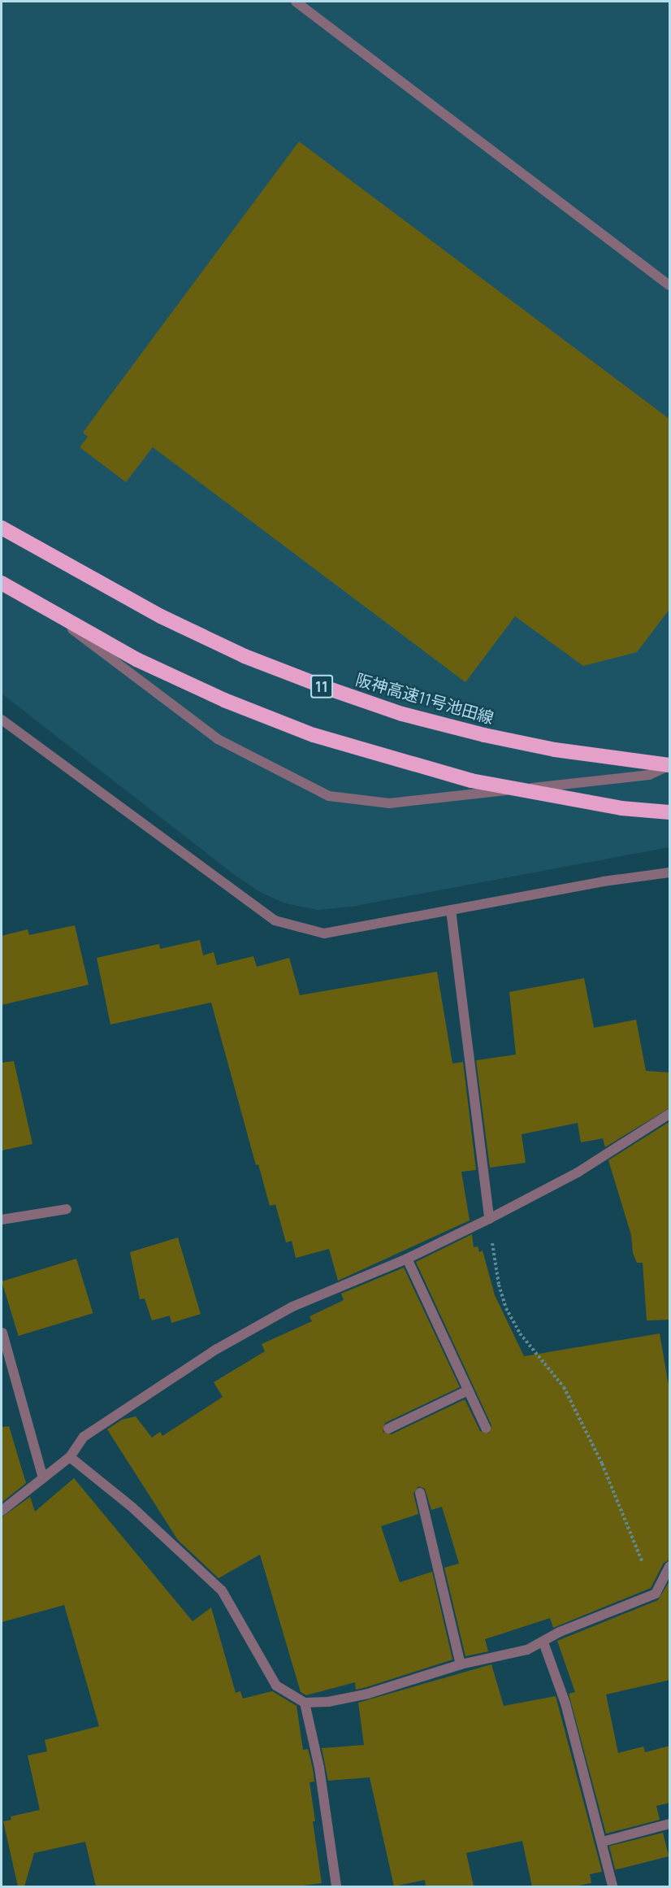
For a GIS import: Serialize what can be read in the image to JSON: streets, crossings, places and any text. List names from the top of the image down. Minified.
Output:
{"streets":{"highway":["11","阪神高速11号池田線"]}}
